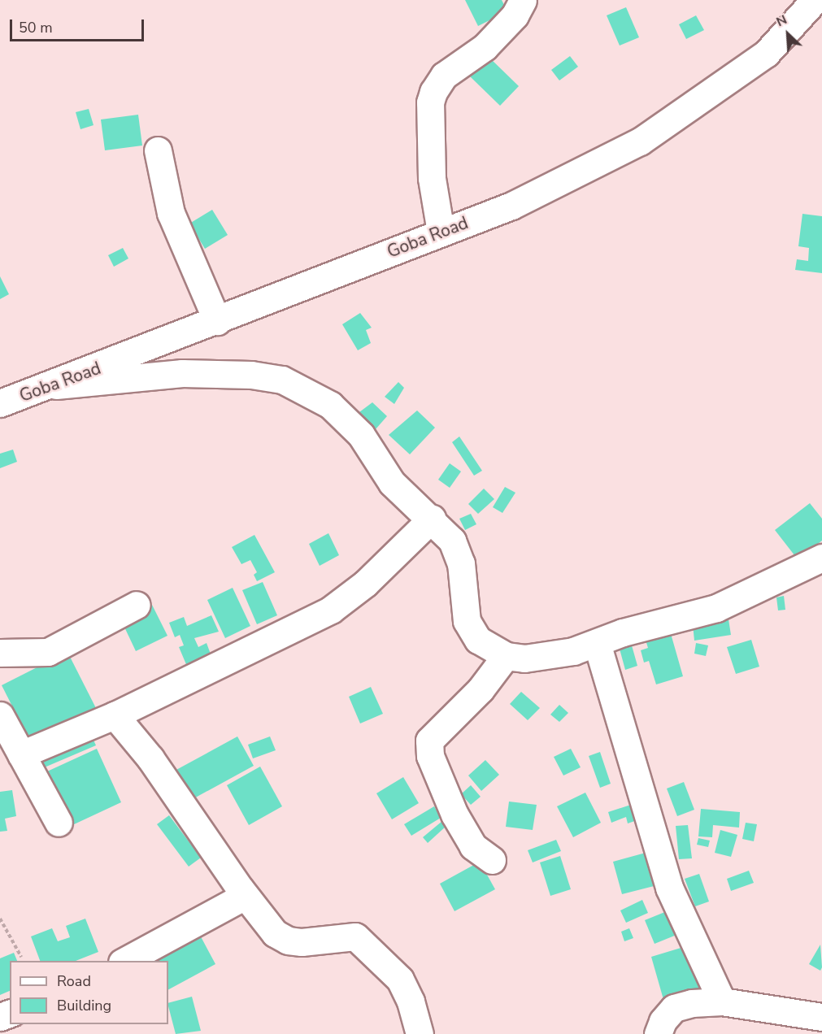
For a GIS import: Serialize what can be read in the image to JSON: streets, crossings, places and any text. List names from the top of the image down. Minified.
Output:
{"streets":{"street":["Goba Road"]},"legend":["Road","Building"],"scale_bar":"50 m","north":"top left"}
